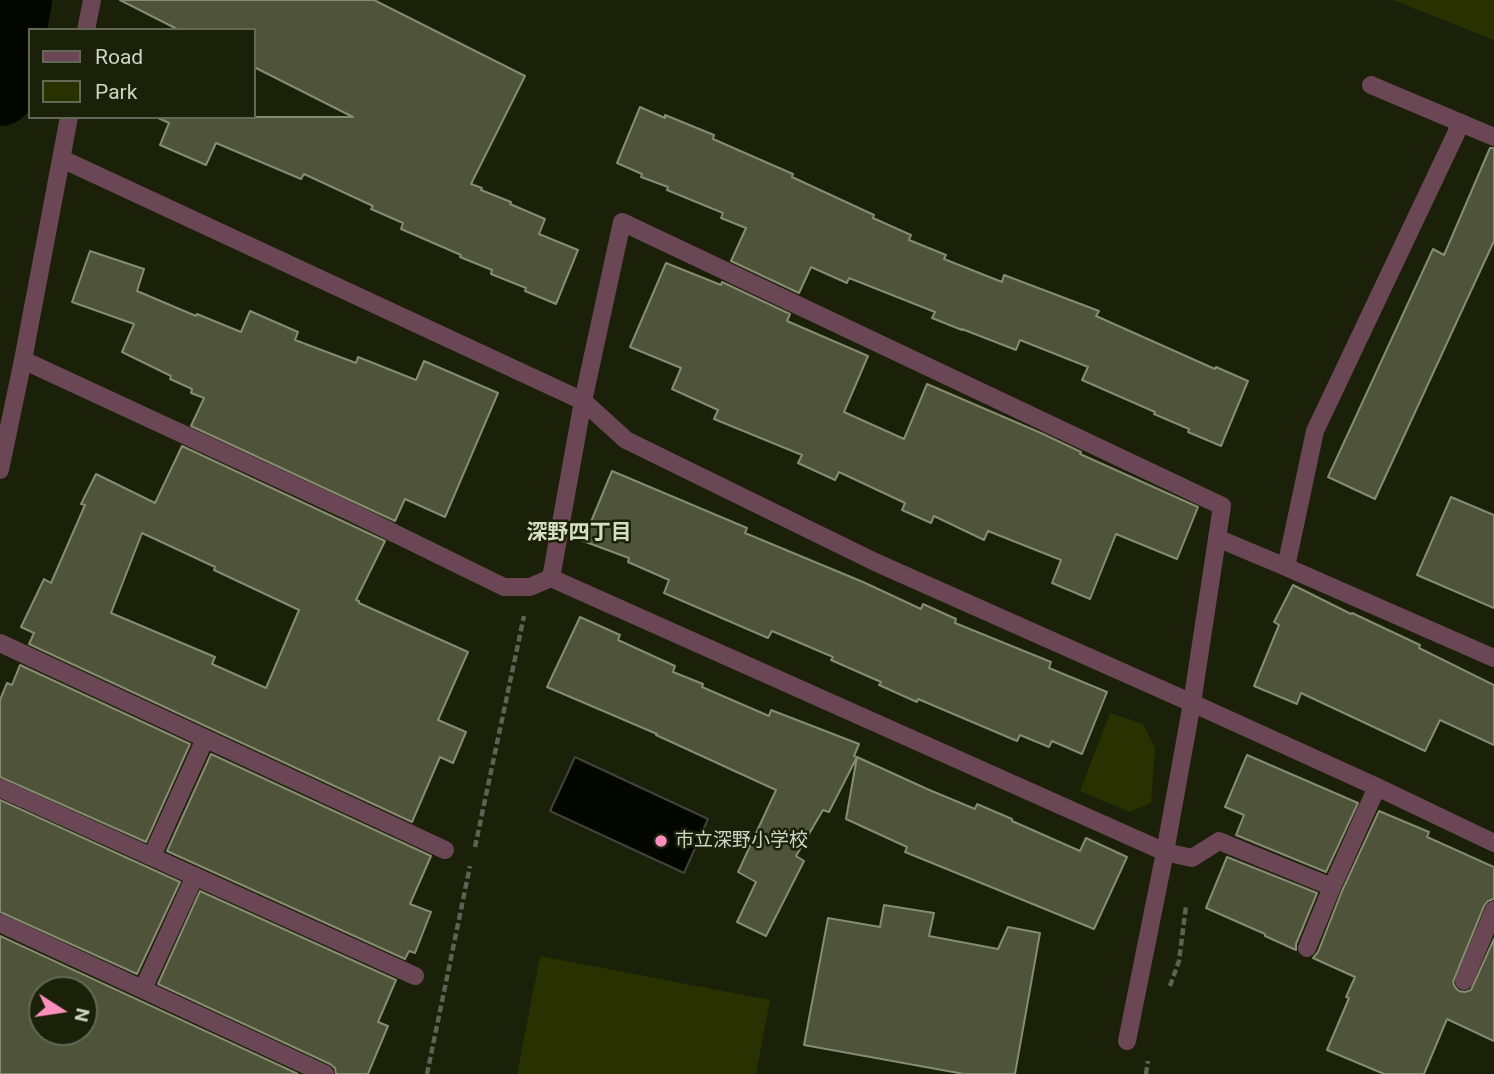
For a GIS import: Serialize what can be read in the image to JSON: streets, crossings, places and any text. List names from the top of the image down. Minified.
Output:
{"districts":["深野四丁目"],"places":["市立深野小学校"],"legend":["Road","Park"],"north":"right"}
